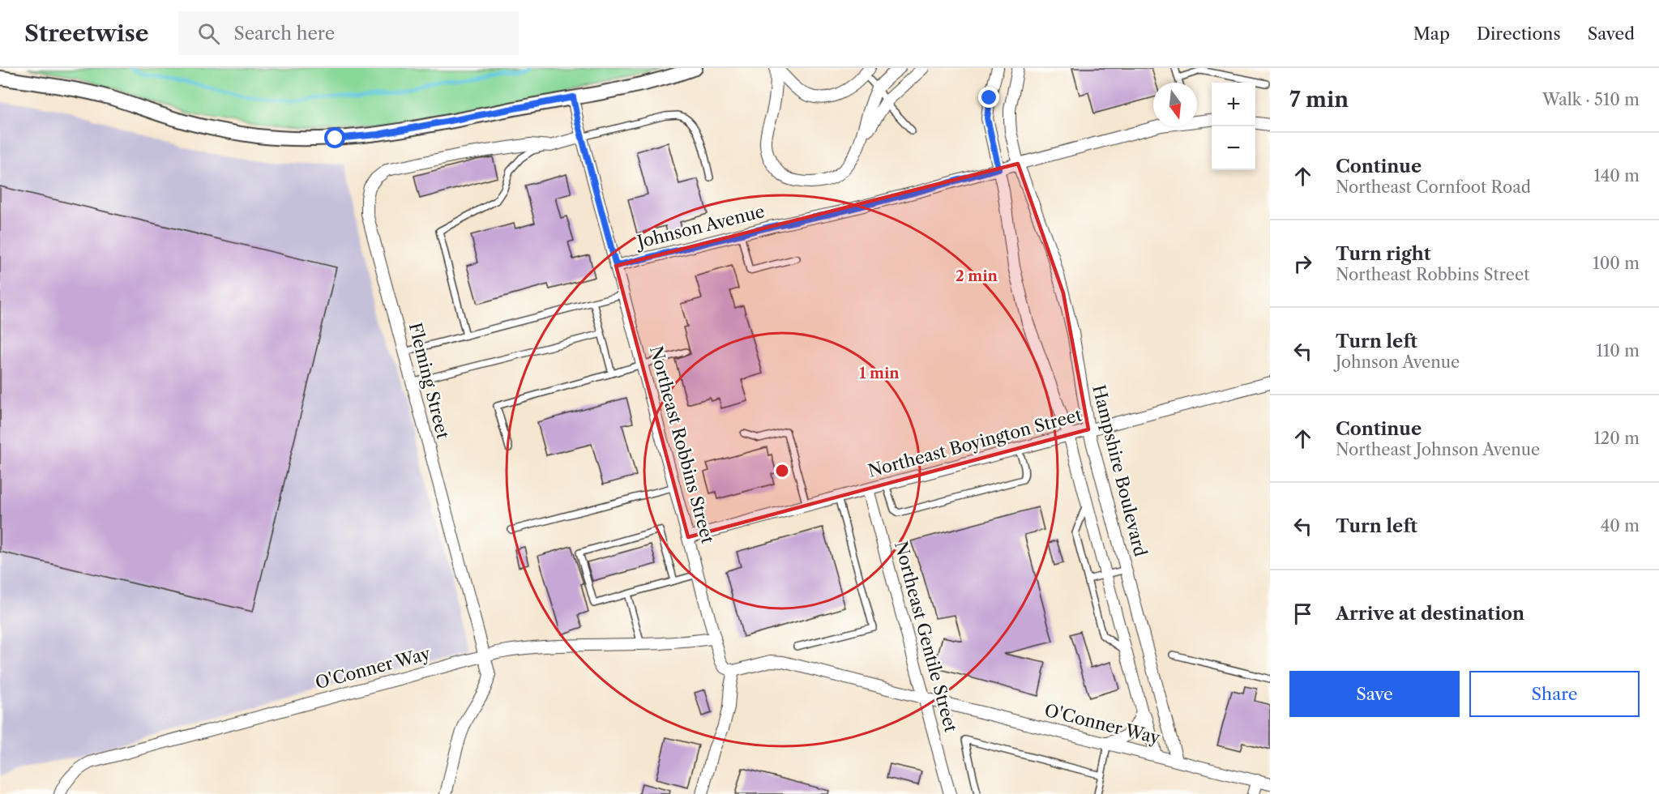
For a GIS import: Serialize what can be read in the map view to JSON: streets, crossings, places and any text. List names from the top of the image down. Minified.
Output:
{"streets":{"street":["Johnson Avenue","Fleming Street","Northeast Boyington Street","Northeast Robbins Street","Hampshire Boulevard","Northeast Gentile Street","O'Conner Way"]},"crossings":[["Johnson Avenue","Northeast Robbins Street"],["Johnson Avenue","Hampshire Boulevard"],["Fleming Street","Northeast Robbins Street"],["Fleming Street","O'Conner Way"],["Northeast Boyington Street","Northeast Robbins Street"],["Northeast Boyington Street","Hampshire Boulevard"],["Northeast Boyington Street","Northeast Gentile Street"],["Northeast Robbins Street","O'Conner Way"],["Hampshire Boulevard","O'Conner Way"],["Northeast Gentile Street","O'Conner Way"]],"north":"bottom","page":{"header":"Streetwise","search":"Search here","nav":["Map","Directions","Saved"],"heading":["7 min","Walk · 510 m"],"map_buttons":["+","−"],"list":[["Continue","Northeast Cornfoot Road","140 m"],["Turn right","Northeast Robbins Street","100 m"],["Turn left","Johnson Avenue","110 m"],["Continue","Northeast Johnson Avenue","120 m"],["Turn left","40 m"],"Arrive at destination"],"buttons":["Save","Share"]},"rings":["2 min","1 min"]}
